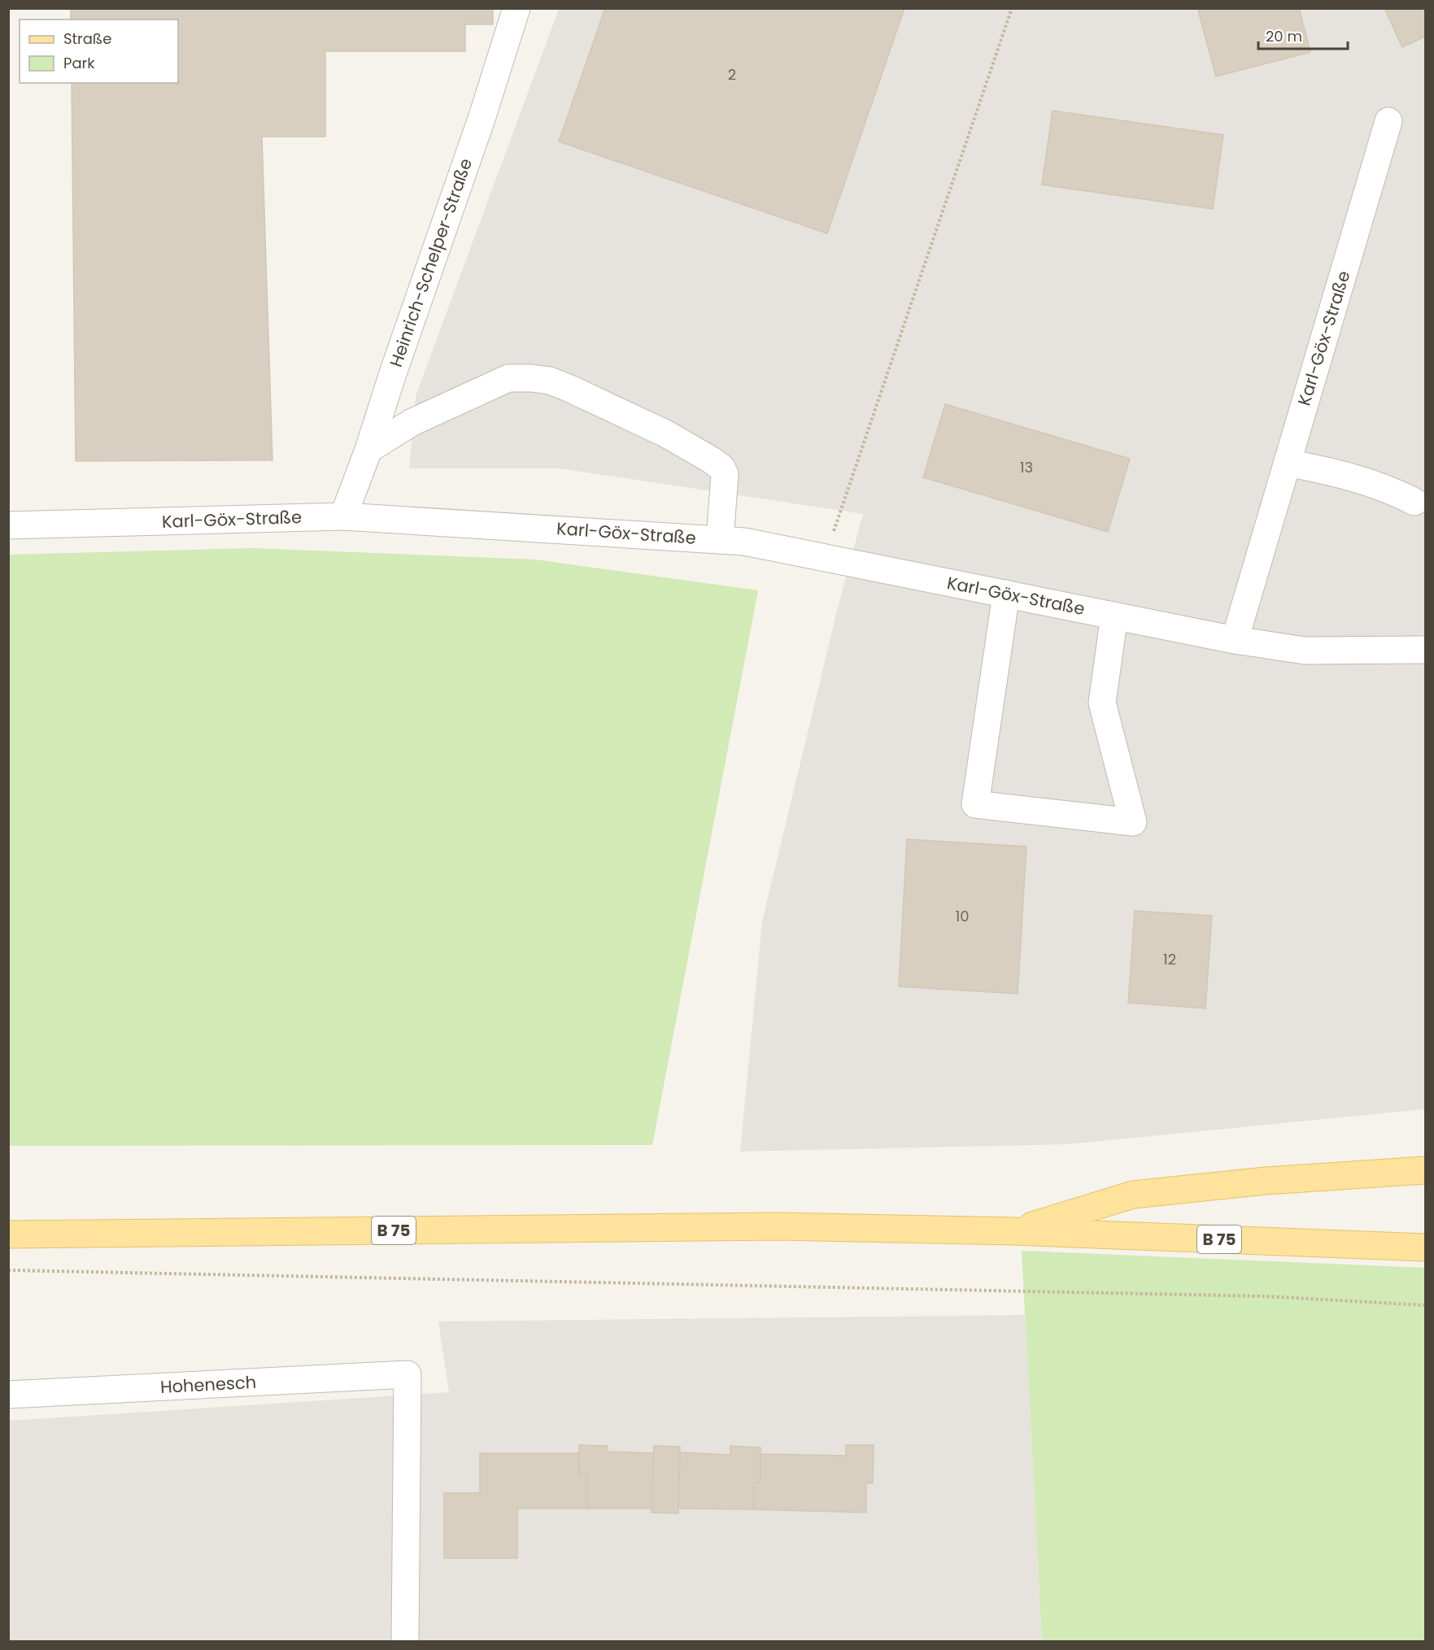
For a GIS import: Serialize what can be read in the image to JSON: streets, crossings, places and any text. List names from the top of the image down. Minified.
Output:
{"streets":{"main road":["B 75"],"street":["Heinrich-Schelper-Straße","Karl-Göx-Straße","Hohenesch"]},"crossings":[["Heinrich-Schelper-Straße","Karl-Göx-Straße"]],"house_numbers":["2","13","10","12"],"legend":["Straße","Park"],"scale_bar":"20 m"}
